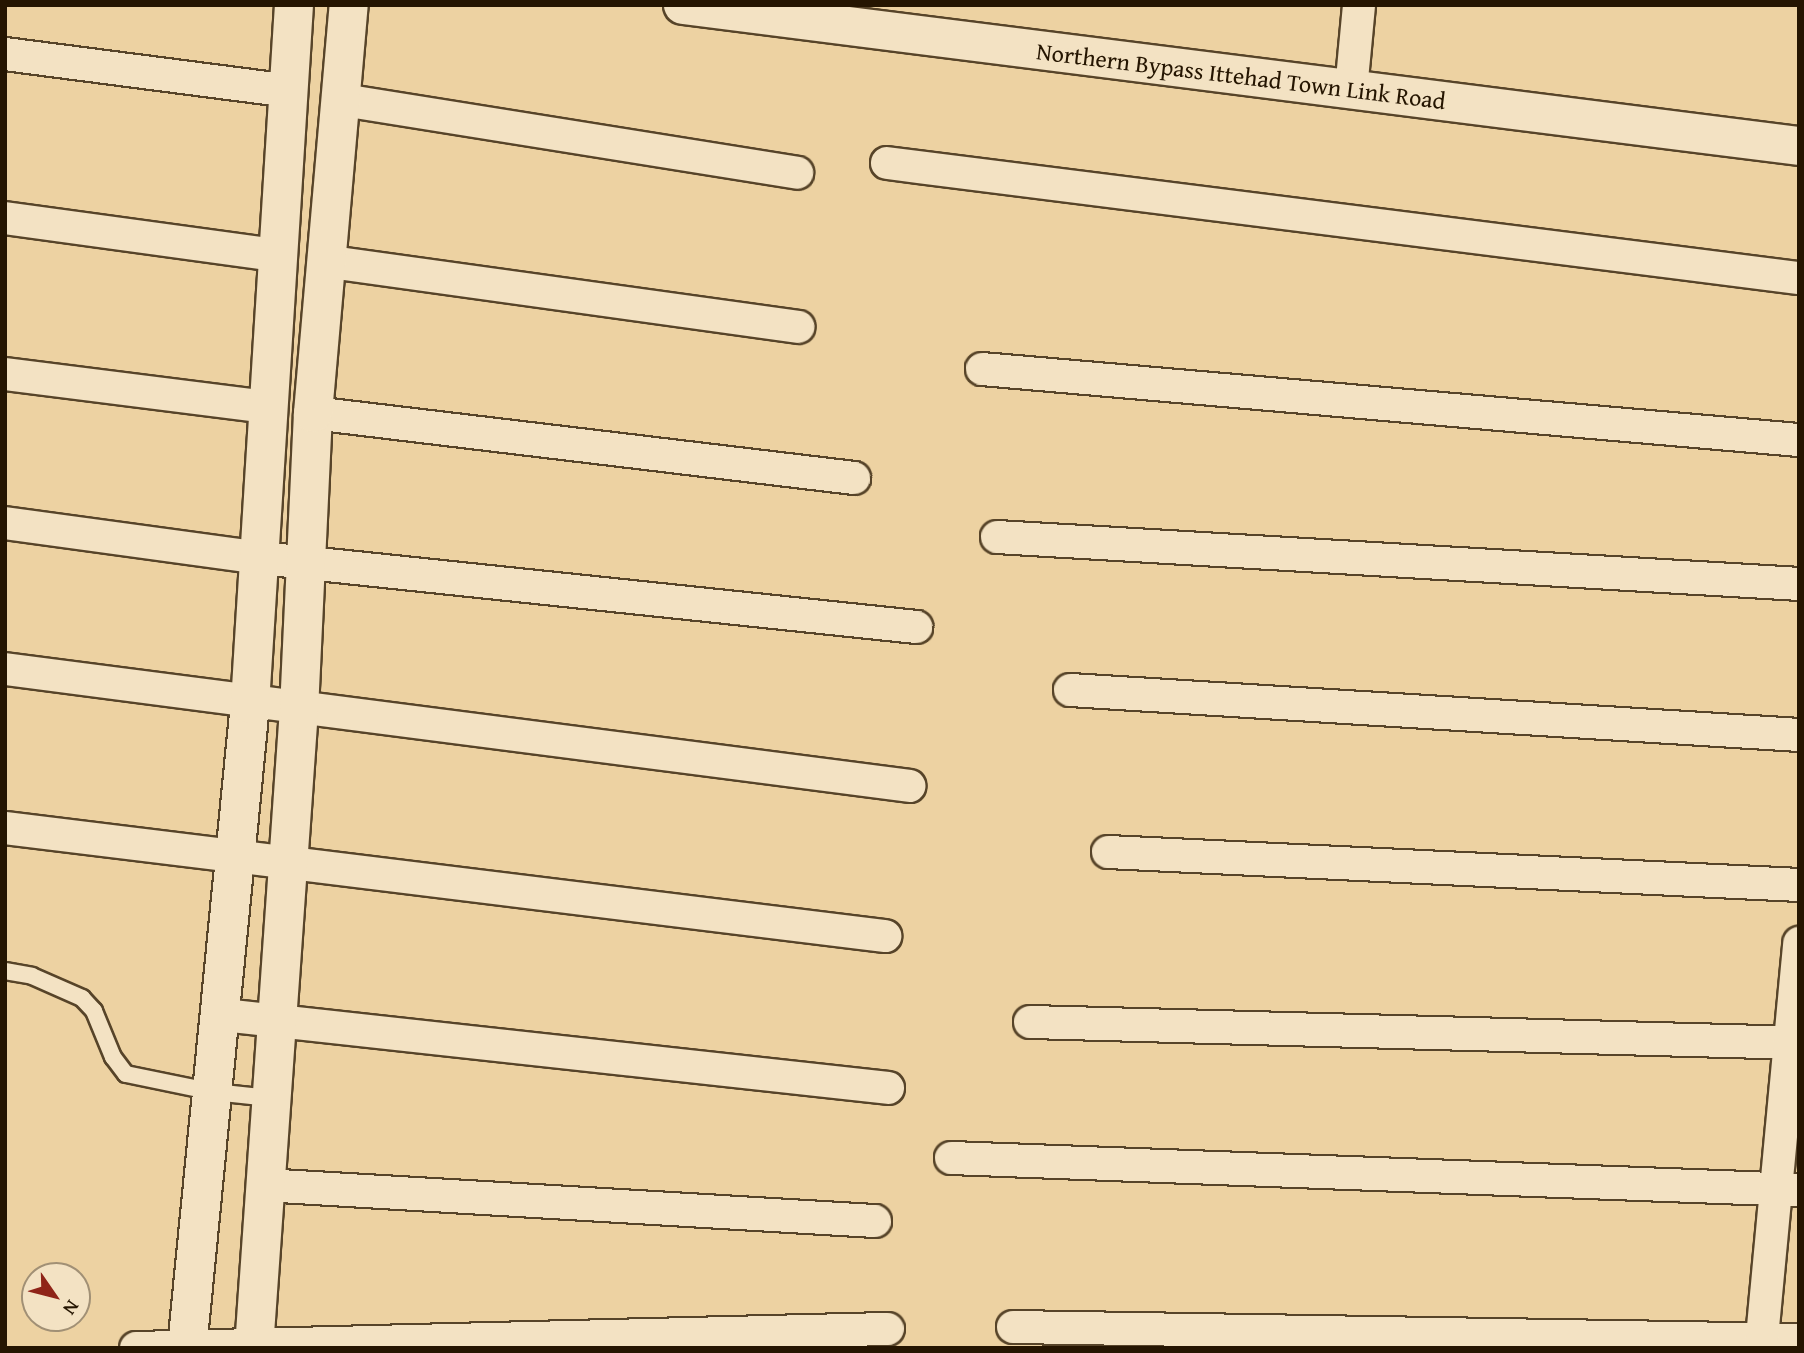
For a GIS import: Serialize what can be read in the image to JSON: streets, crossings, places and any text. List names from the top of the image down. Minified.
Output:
{"streets":{"main road":["Northern Bypass Ittehad Town Link Road"]},"north":"bottom right"}
